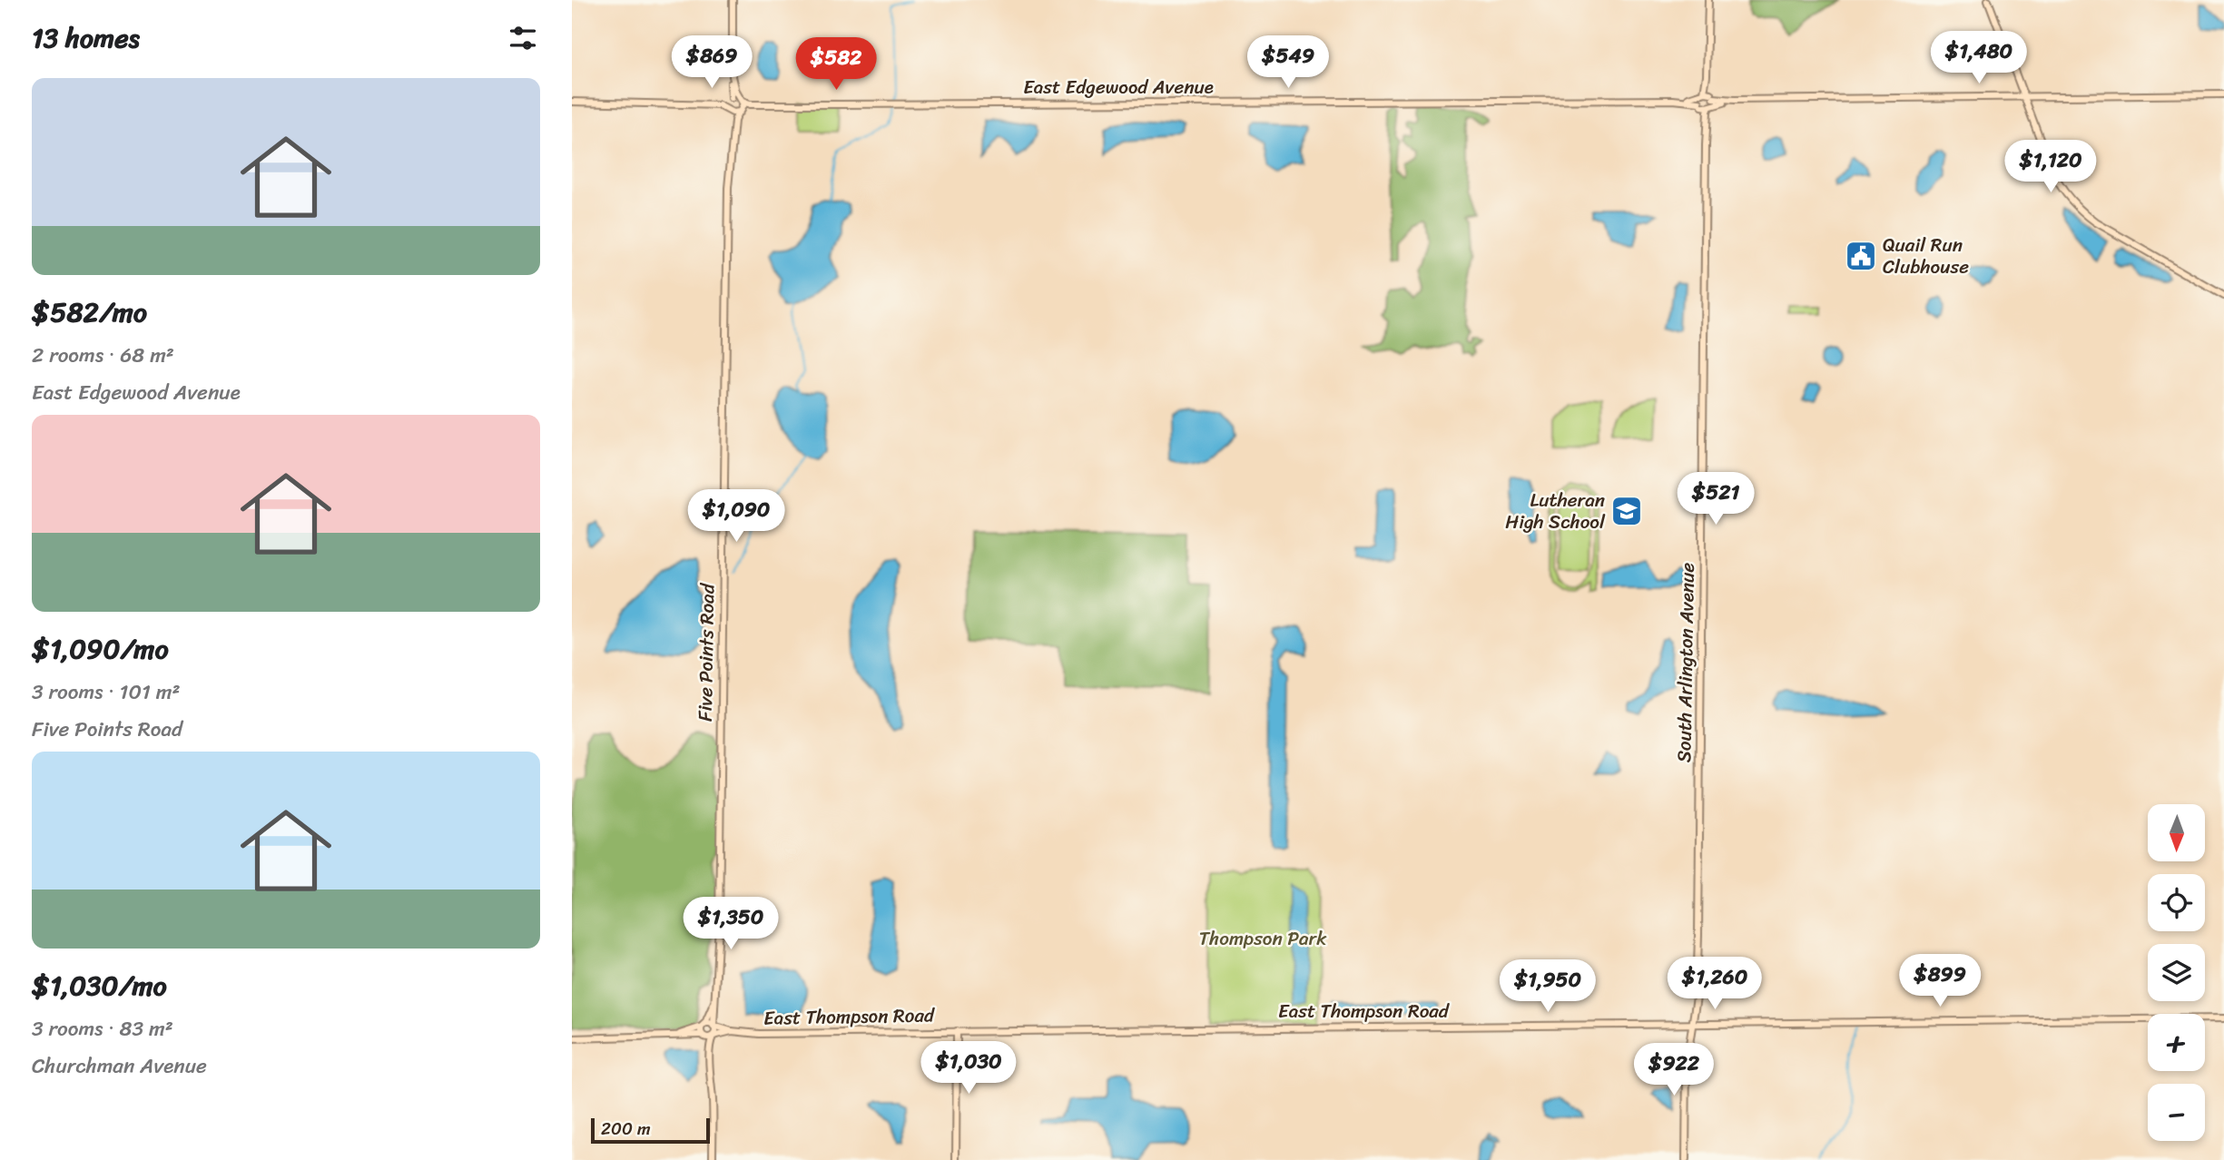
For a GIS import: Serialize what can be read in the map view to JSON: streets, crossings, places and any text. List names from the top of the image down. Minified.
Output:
{"streets":{"main road":["East Edgewood Avenue","Five Points Road","South Arlington Avenue","East Thompson Road"]},"crossings":[["Five Points Road","East Thompson Road"],["South Arlington Avenue","East Thompson Road"]],"parks":["Thompson Park"],"places":{"public building":["Quail Run Clubhouse"],"school or university":["Lutheran High School"]},"scale_bar":"200 m","north":"bottom","page":{"heading":"13 homes","price":["$1,480","$869","$549","$582","$1,120","$521","$1,090","$1,350","$899","$1,260","$1,950","$1,030","$922"],"list":[{"name":"$582/mo","note":"2 rooms · 68 m² · East Edgewood Avenue"},{"name":"$1,090/mo","note":"3 rooms · 101 m² · Five Points Road"},{"name":"$1,030/mo","note":"3 rooms · 83 m² · Churchman Avenue"}],"map_buttons":["+","−"],"scale":"200 m"}}
